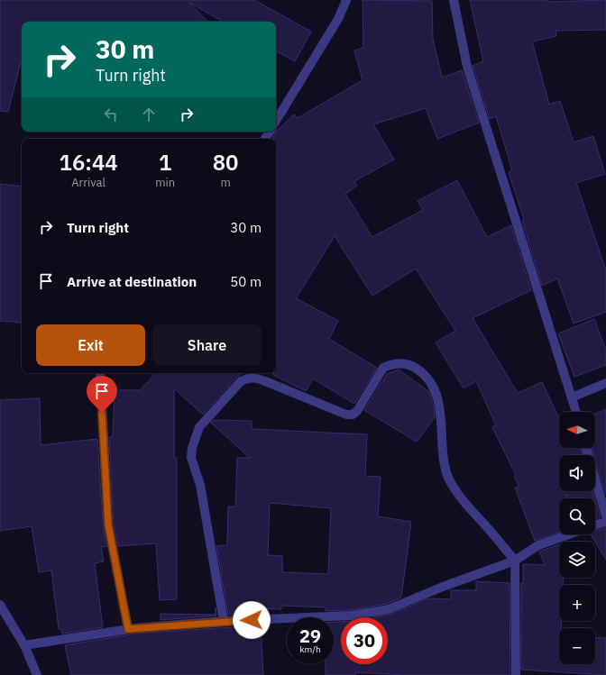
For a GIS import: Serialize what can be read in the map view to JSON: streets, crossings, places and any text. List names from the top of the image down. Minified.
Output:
{"north":"left","page":{"turn":["30 m","Turn right"],"eta":["16:44","Arrival","1","min","80","m"],"list":[{"name":"Turn right","value":"30 m"},{"name":"Arrive at destination","value":"50 m"}],"buttons":["Exit","Share"],"map_buttons":["+","−"],"speed":"29 km/h","limit":"30"}}
